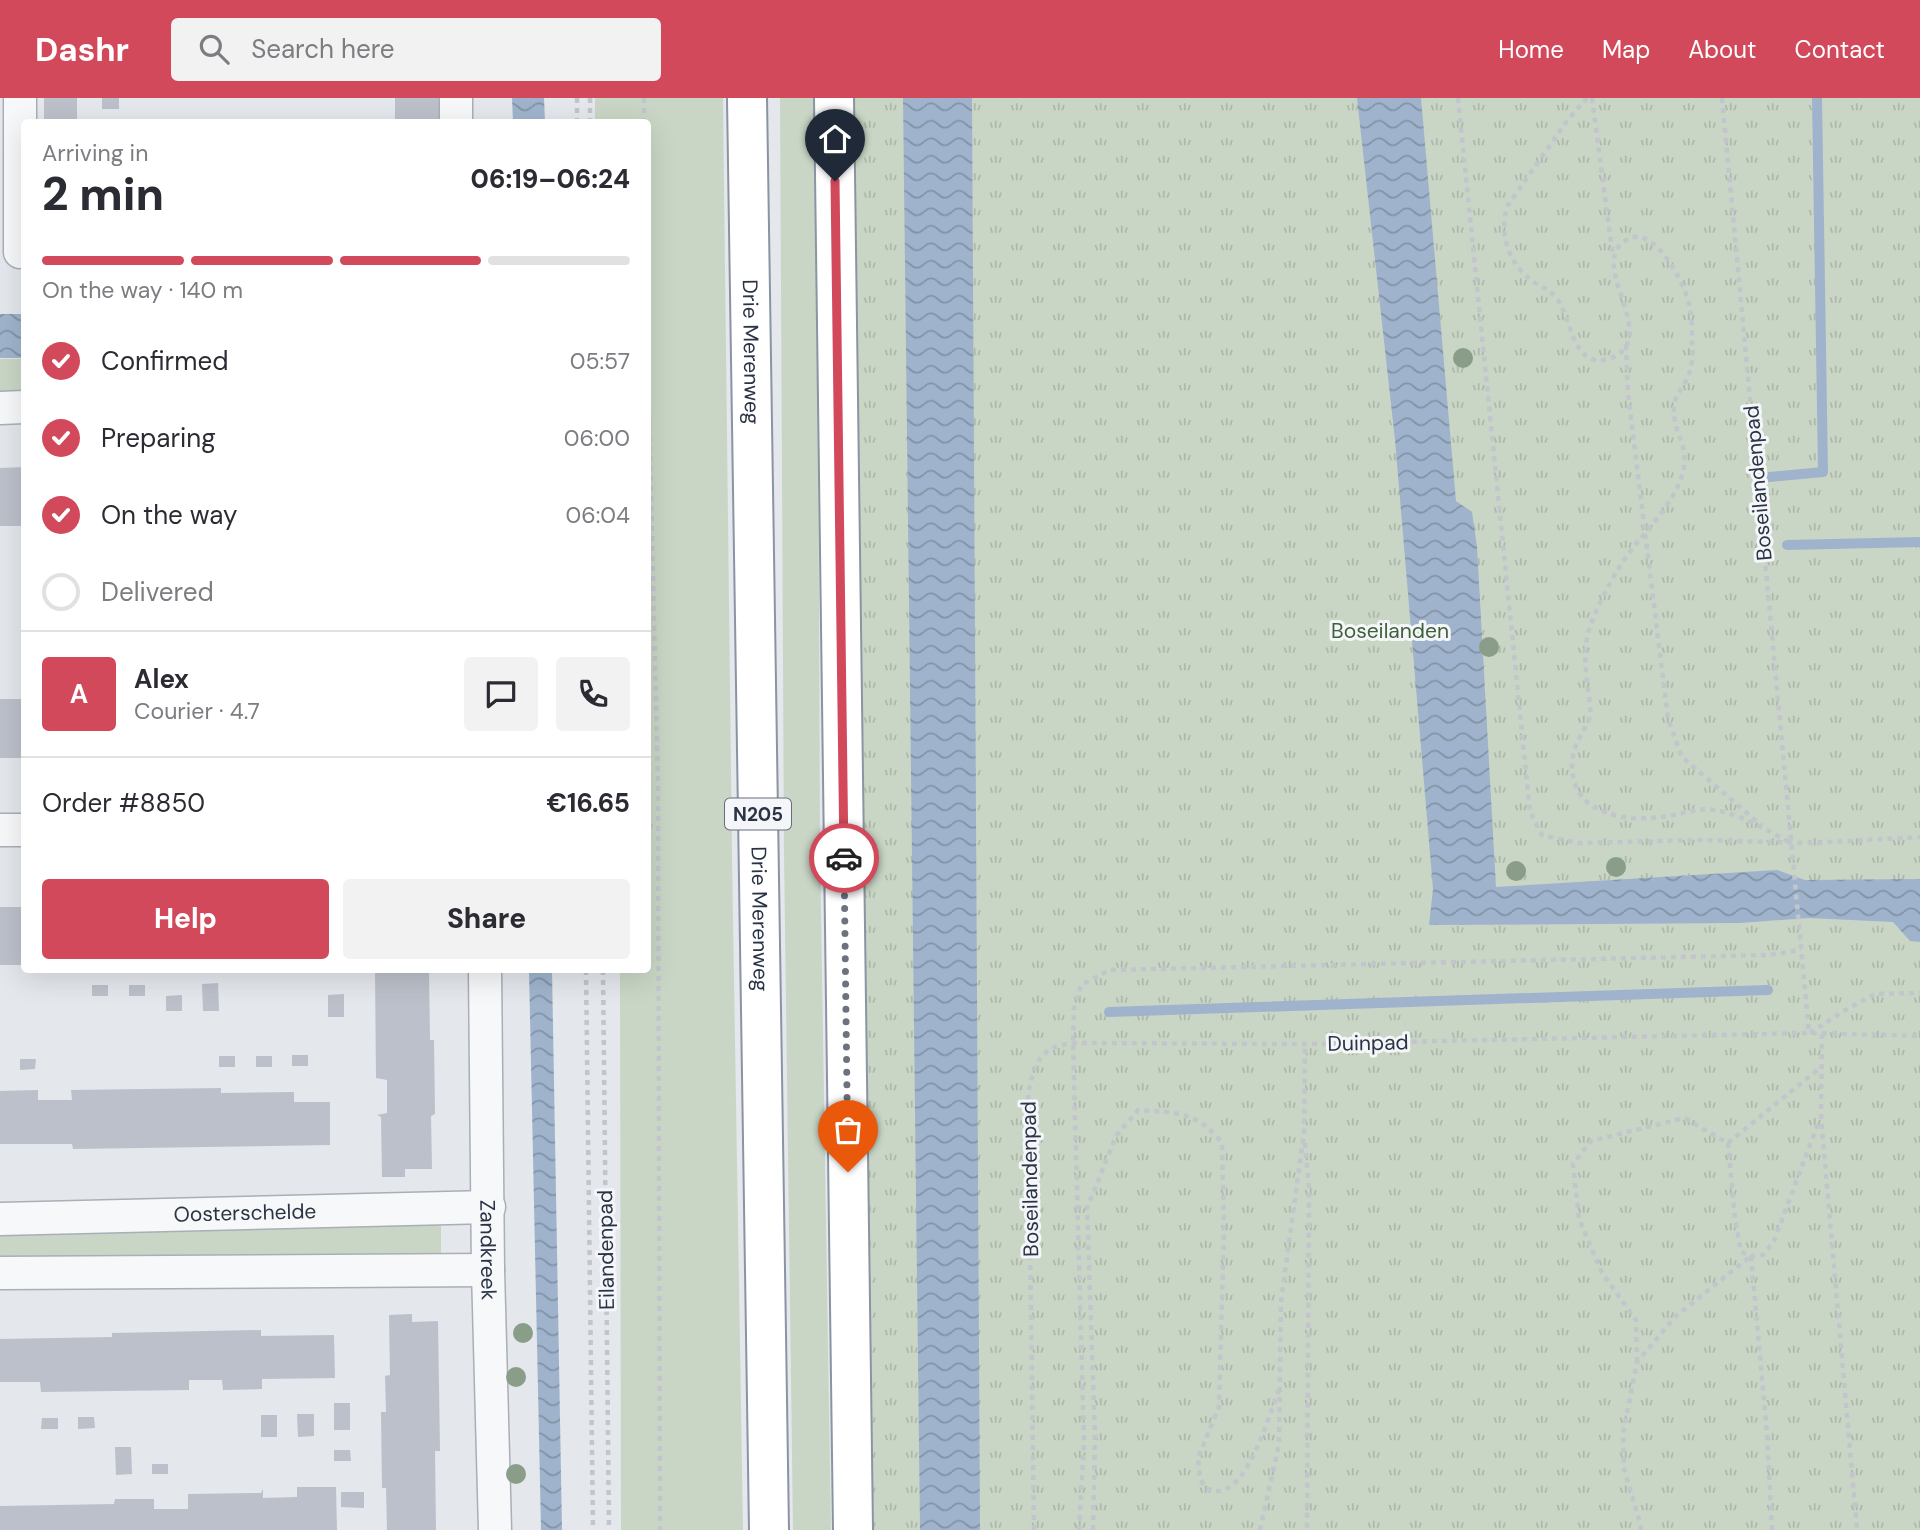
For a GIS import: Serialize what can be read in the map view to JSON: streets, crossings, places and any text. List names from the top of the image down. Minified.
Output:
{"streets":{"highway":["Drie Merenweg","N205"],"street":["Oosterschelde","Zandkreek"],"path":["Boseilandenpad","Duinpad","Eilandenpad"]},"crossings":[["Boseilandenpad","Duinpad"],["Oosterschelde","Zandkreek"]],"parks":["Boseilanden"],"page":{"header":"Dashr","search":"Search here","nav":["Home","Map","About","Contact"],"heading":["2 min","Arriving in","06:19–06:24"],"panel":["Alex","Courier · 4.7","Order #8850","€16.65"],"bar":"On the way · 140 m","list":[["Confirmed","05:57"],["Preparing","06:00"],["On the way","06:04"],"Delivered"],"round":"A","buttons":["Help","Share"]}}
